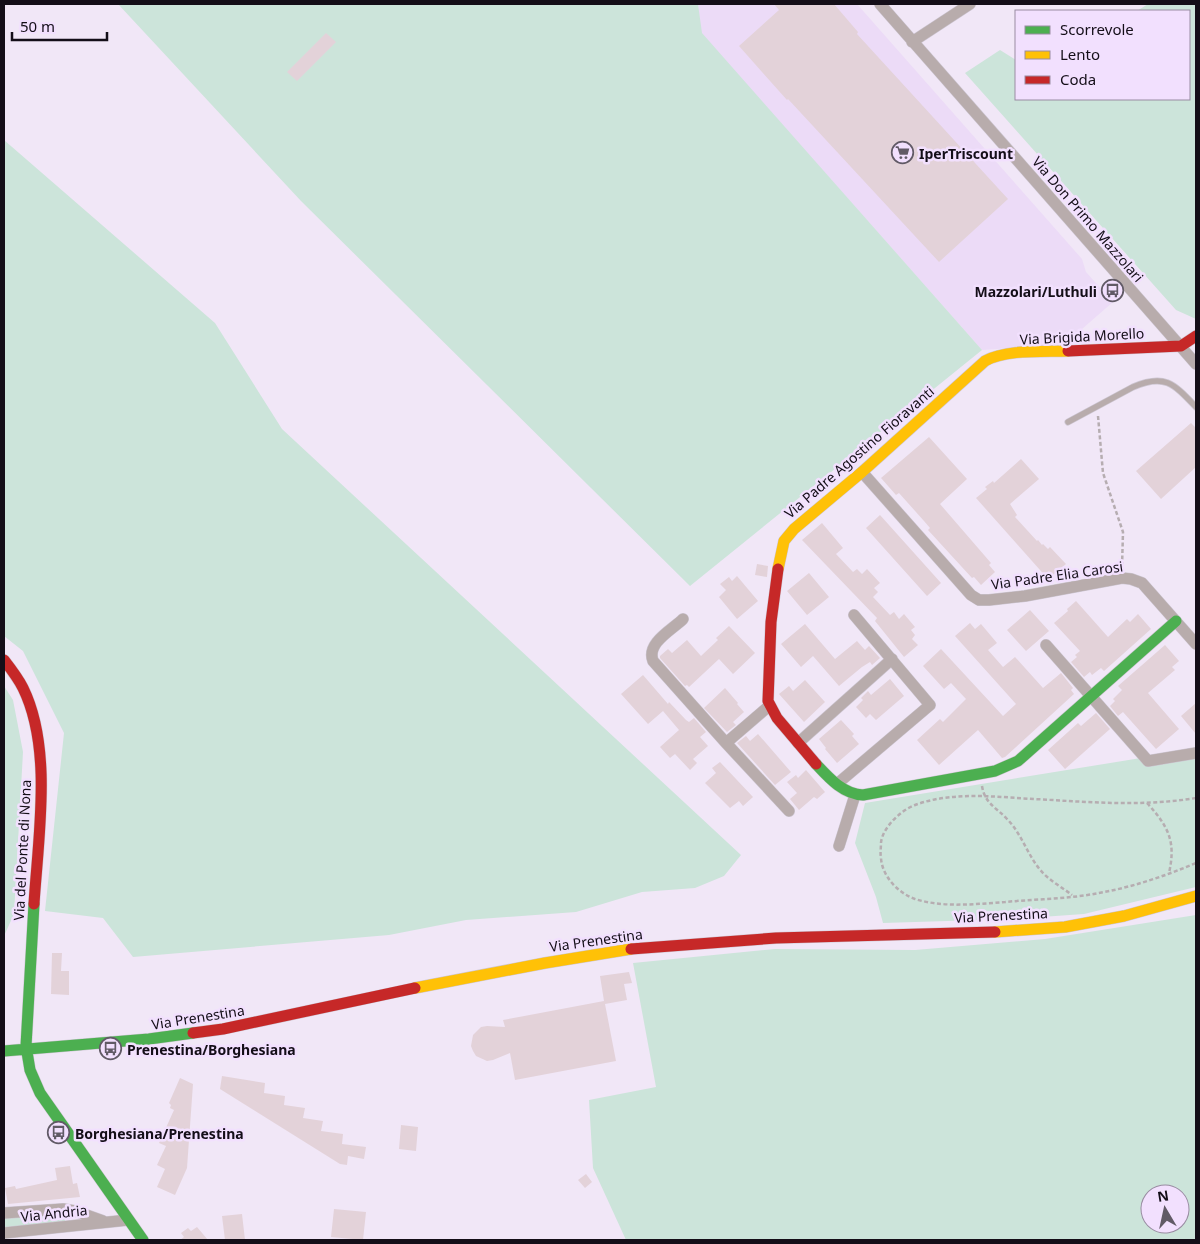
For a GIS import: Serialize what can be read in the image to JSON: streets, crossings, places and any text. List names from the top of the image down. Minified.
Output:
{"streets":{"main road":["Via Brigida Morello","Via Padre Agostino Fioravanti","Via del Ponte di Nona","Via Prenestina"],"street":["Via Don Primo Mazzolari","Via Padre Elia Carosi","Via Andria"]},"crossings":[["Via Don Primo Mazzolari","Via Brigida Morello"],["Via Brigida Morello","Via Padre Agostino Fioravanti"],["Via Padre Agostino Fioravanti","Via Padre Elia Carosi"],["Via del Ponte di Nona","Via Prenestina"],["Via del Ponte di Nona","Via Andria"]],"places":{"supermarket":["IperTriscount"],"bus stop":["Mazzolari/Luthuli","Prenestina/Borghesiana","Borghesiana/Prenestina"]},"legend":["Scorrevole","Lento","Coda"],"scale_bar":"50 m","north":"top"}
